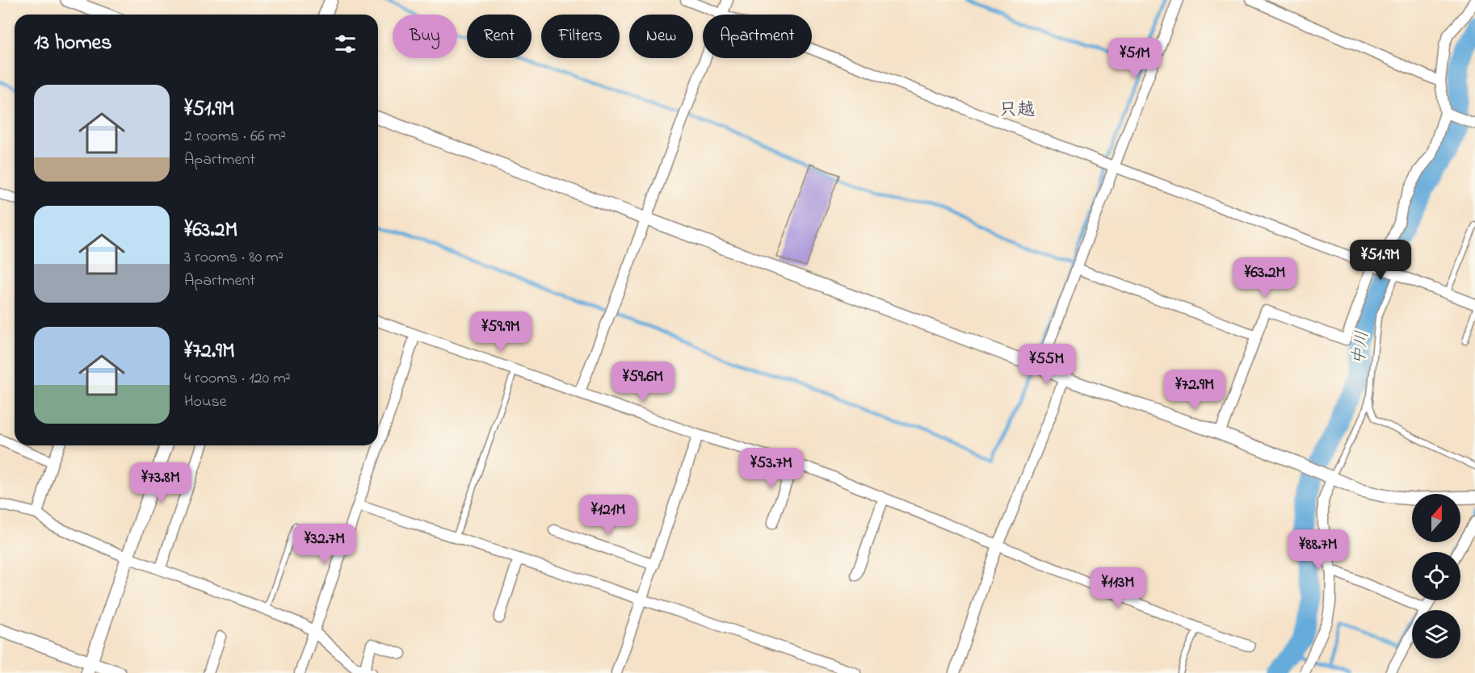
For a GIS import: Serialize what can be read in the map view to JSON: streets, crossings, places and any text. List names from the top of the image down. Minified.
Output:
{"districts":["只越"],"water":["中川"],"north":"top","page":{"chip":["Buy","Rent","Filters","New","Apartment"],"heading":"13 homes","price":["¥51M","¥51.9M","¥63.2M","¥59.9M","¥55M","¥59.6M","¥72.9M","¥53.7M","¥73.8M","¥121M","¥32.7M","¥88.7M","¥113M"],"list":[{"name":"¥51.9M","note":"2 rooms · 66 m² · Apartment"},{"name":"¥63.2M","note":"3 rooms · 80 m² · Apartment"},{"name":"¥72.9M","note":"4 rooms · 120 m² · House"}]}}
